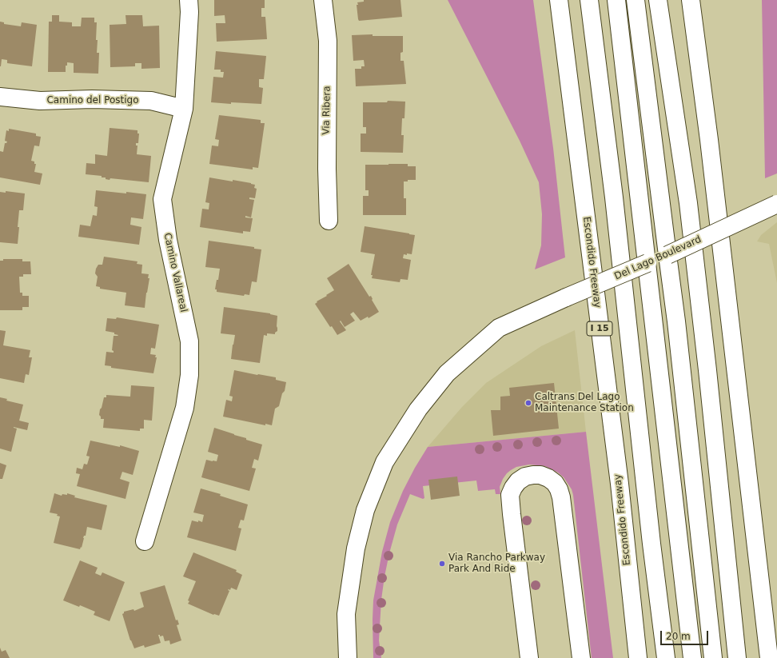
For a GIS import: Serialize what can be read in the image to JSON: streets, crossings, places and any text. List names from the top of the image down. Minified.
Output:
{"streets":{"main road":["Camino del Postigo","Via Ribera","Del Lago Boulevard","Escondido Freeway","Camino Vallareal","I 15"]},"crossings":[["Camino del Postigo","Camino Vallareal"]],"places":["Caltrans Del Lago Maintenance Station","Via Rancho Parkway Park And Ride"],"scale_bar":"20 m"}
